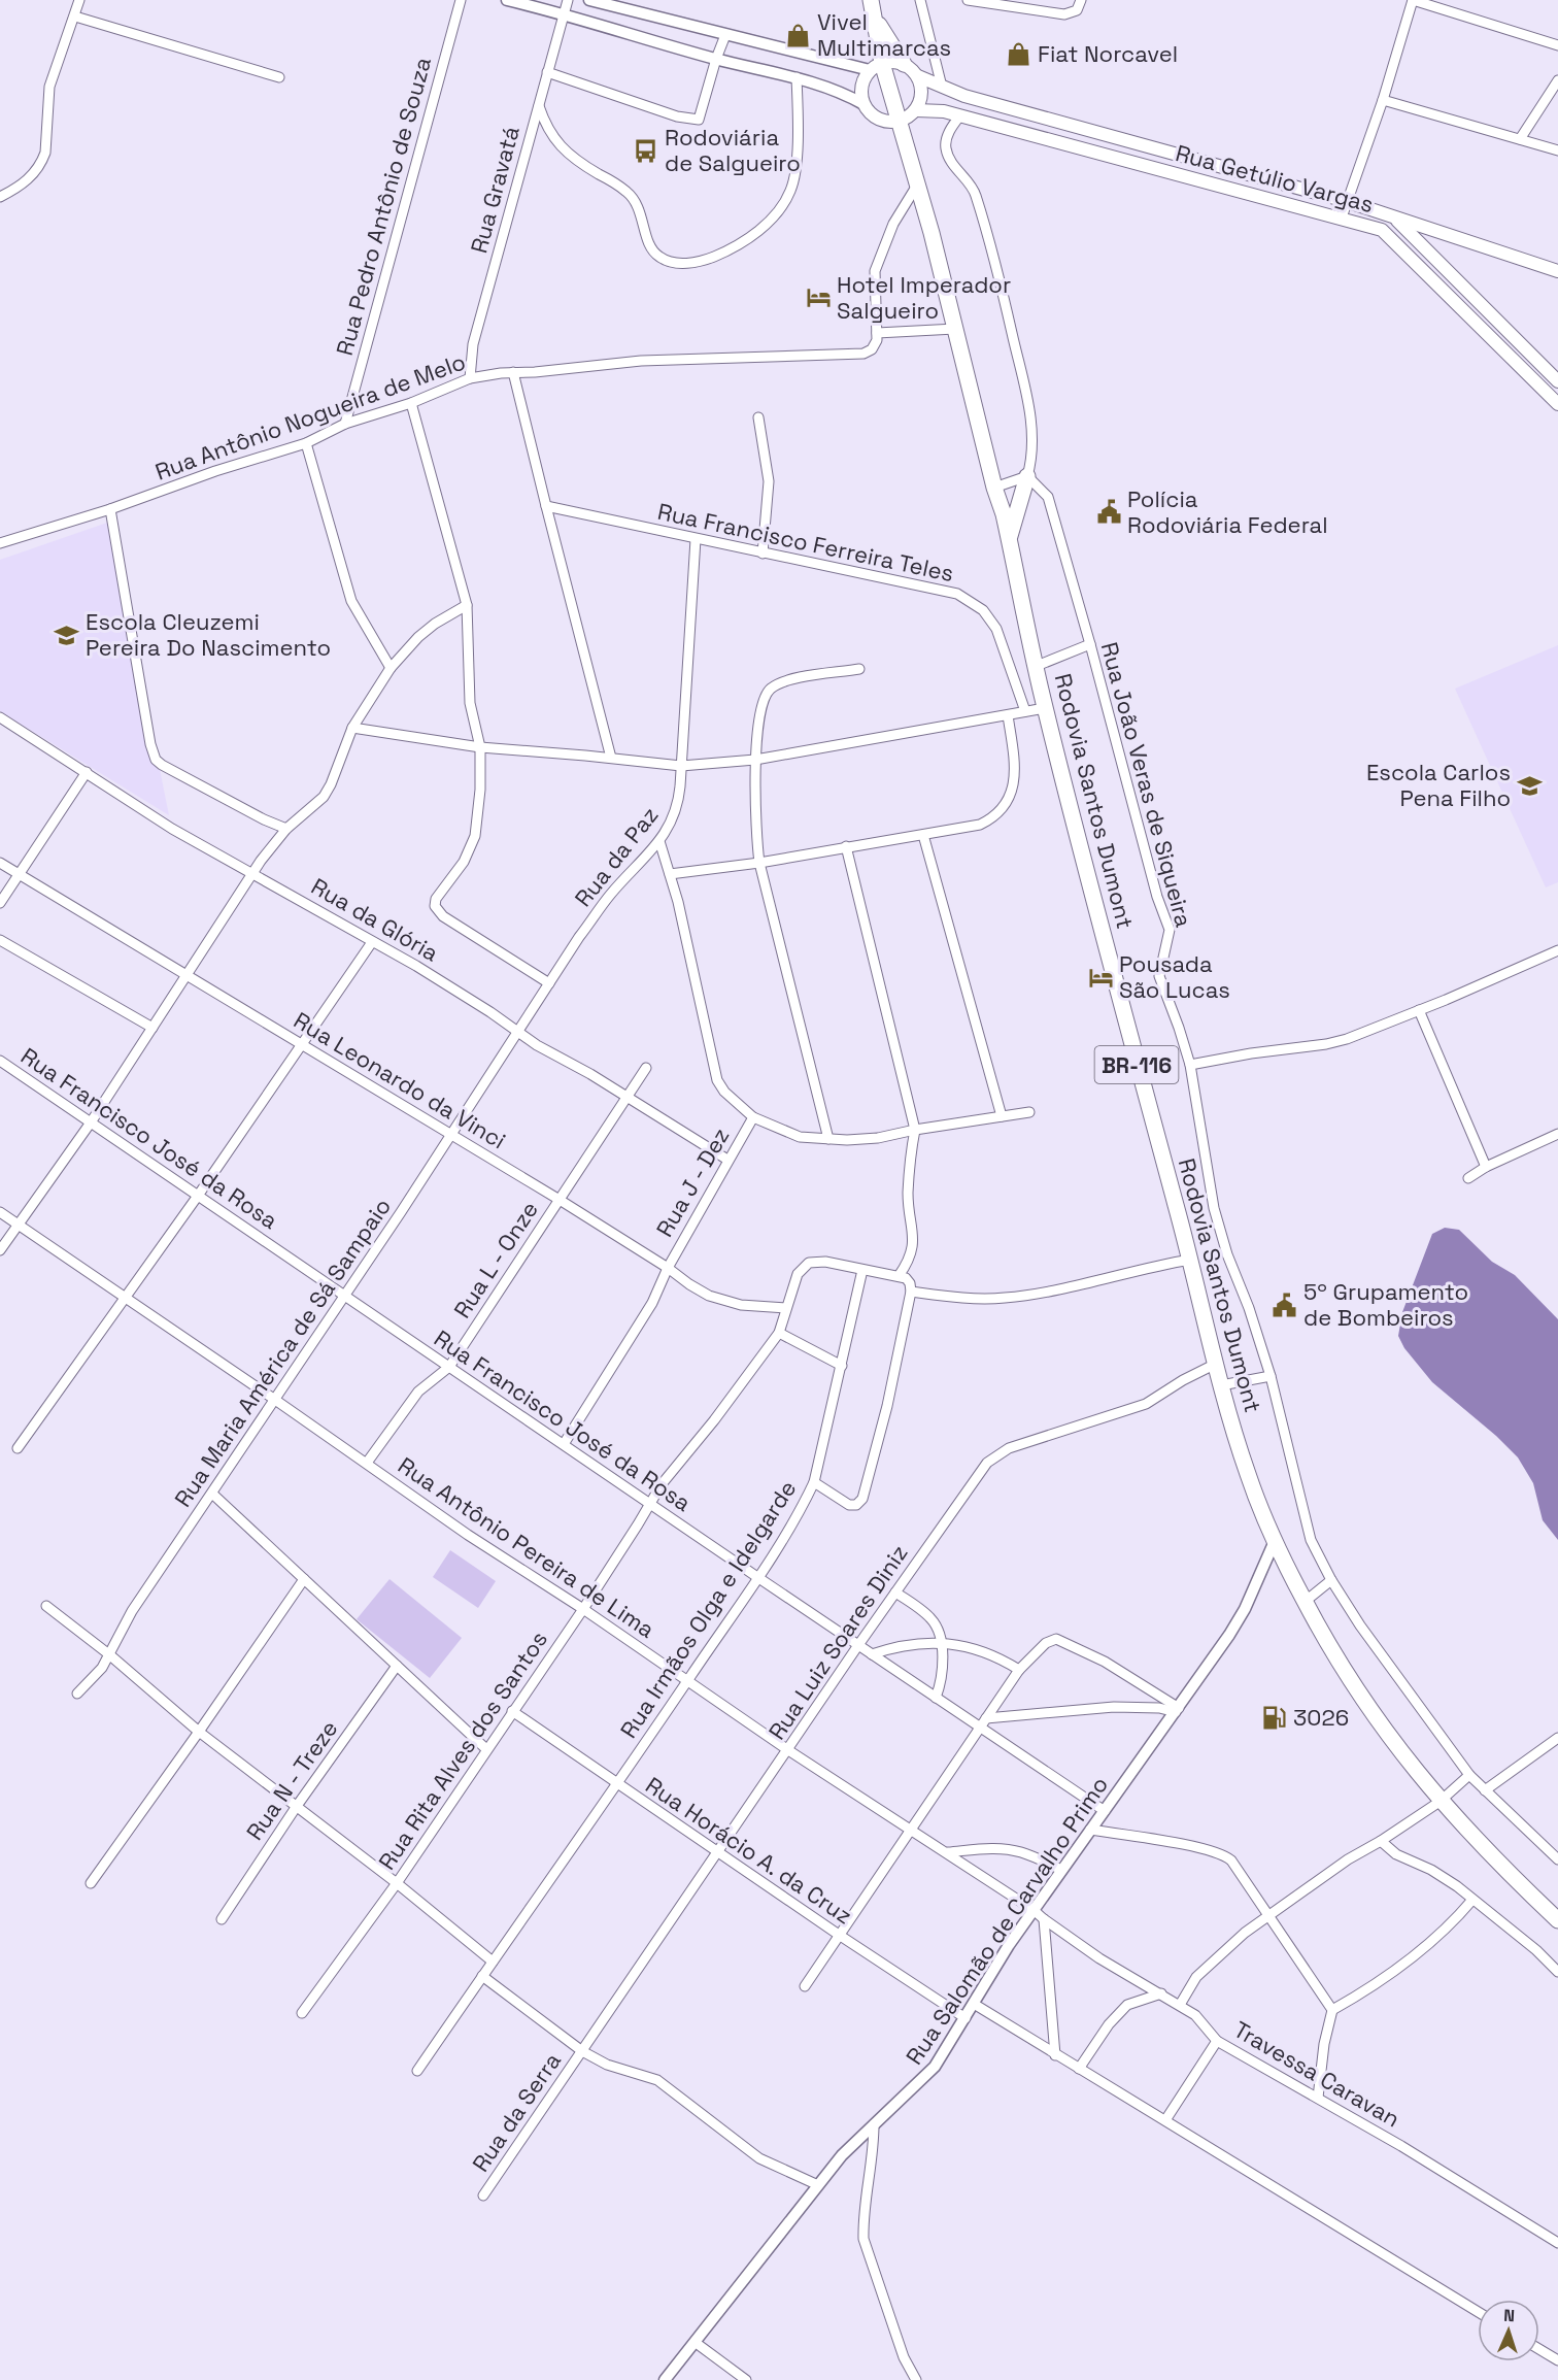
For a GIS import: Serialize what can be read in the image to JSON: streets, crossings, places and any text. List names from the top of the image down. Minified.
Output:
{"streets":{"highway":["Rodovia Santos Dumont","BR-116"],"main road":["Rua Getúlio Vargas"],"street":["Rua Gravatá","Rua Pedro Antônio de Souza","Rua Antônio Nogueira de Melo","Rua Francisco Ferreira Teles","Rua João Veras de Siqueira","Rua da Paz","Rua da Glória","Rua Leonardo da Vinci","Rua Francisco José da Rosa","Rua J - Dez","Rua L - Onze","Rua Maria América de Sá Sampaio","Rua Antônio Pereira de Lima","Rua Irmãos Olga e Idelgarde","Rua Luiz Soares Diniz","Rua Rita Alves dos Santos","Rua N - Treze","Rua Horácio A. da Cruz","Rua Salomão de Carvalho Primo","Travessa Caravan","Rua da Serra"]},"crossings":[["Rua Gravatá","Rua Antônio Nogueira de Melo"],["Rua Pedro Antônio de Souza","Rua Antônio Nogueira de Melo"],["Rua Francisco Ferreira Teles","Rua da Paz"],["Rodovia Santos Dumont","Rua Luiz Soares Diniz"],["Rodovia Santos Dumont","Rua Salomão de Carvalho Primo"],["Rua da Paz","Rua da Glória"],["Rua da Paz","Rua Maria América de Sá Sampaio"],["Rua da Glória","Rua J - Dez"],["Rua da Glória","Rua L - Onze"],["Rua da Glória","Rua Maria América de Sá Sampaio"],["Rua Leonardo da Vinci","Rua J - Dez"],["Rua Leonardo da Vinci","Rua L - Onze"],["Rua Leonardo da Vinci","Rua Maria América de Sá Sampaio"],["Rua Francisco José da Rosa","Rua J - Dez"],["Rua Francisco José da Rosa","Rua L - Onze"],["Rua Francisco José da Rosa","Rua Maria América de Sá Sampaio"],["Rua Francisco José da Rosa","Rua Irmãos Olga e Idelgarde"],["Rua Francisco José da Rosa","Rua Luiz Soares Diniz"],["Rua Francisco José da Rosa","Rua Rita Alves dos Santos"],["Rua Francisco José da Rosa","Rua Salomão de Carvalho Primo"],["Rua L - Onze","Rua Antônio Pereira de Lima"],["Rua Maria América de Sá Sampaio","Rua Antônio Pereira de Lima"],["Rua Antônio Pereira de Lima","Rua Irmãos Olga e Idelgarde"],["Rua Antônio Pereira de Lima","Rua Luiz Soares Diniz"],["Rua Antônio Pereira de Lima","Rua Rita Alves dos Santos"],["Rua Antônio Pereira de Lima","Rua Salomão de Carvalho Primo"],["Rua Antônio Pereira de Lima","Travessa Caravan"],["Rua Irmãos Olga e Idelgarde","Rua Horácio A. da Cruz"],["Rua Luiz Soares Diniz","Rua Horácio A. da Cruz"],["Rua Luiz Soares Diniz","Rua da Serra"],["Rua Rita Alves dos Santos","Rua Horácio A. da Cruz"],["Rua Horácio A. da Cruz","Rua Salomão de Carvalho Primo"],["Rua Salomão de Carvalho Primo","Travessa Caravan"]],"places":{"shop":["Vivel Multimarcas","Fiat Norcavel"],"bus stop":["Rodoviária de Salgueiro"],"hotel":["Hotel Imperador Salgueiro","Pousada São Lucas"],"public building":["Polícia Rodoviária Federal","5º Grupamento de Bombeiros"],"school or university":["Escola Cleuzemi Pereira Do Nascimento","Escola Carlos Pena Filho"],"fuel station":["3026"]},"north":"top"}
